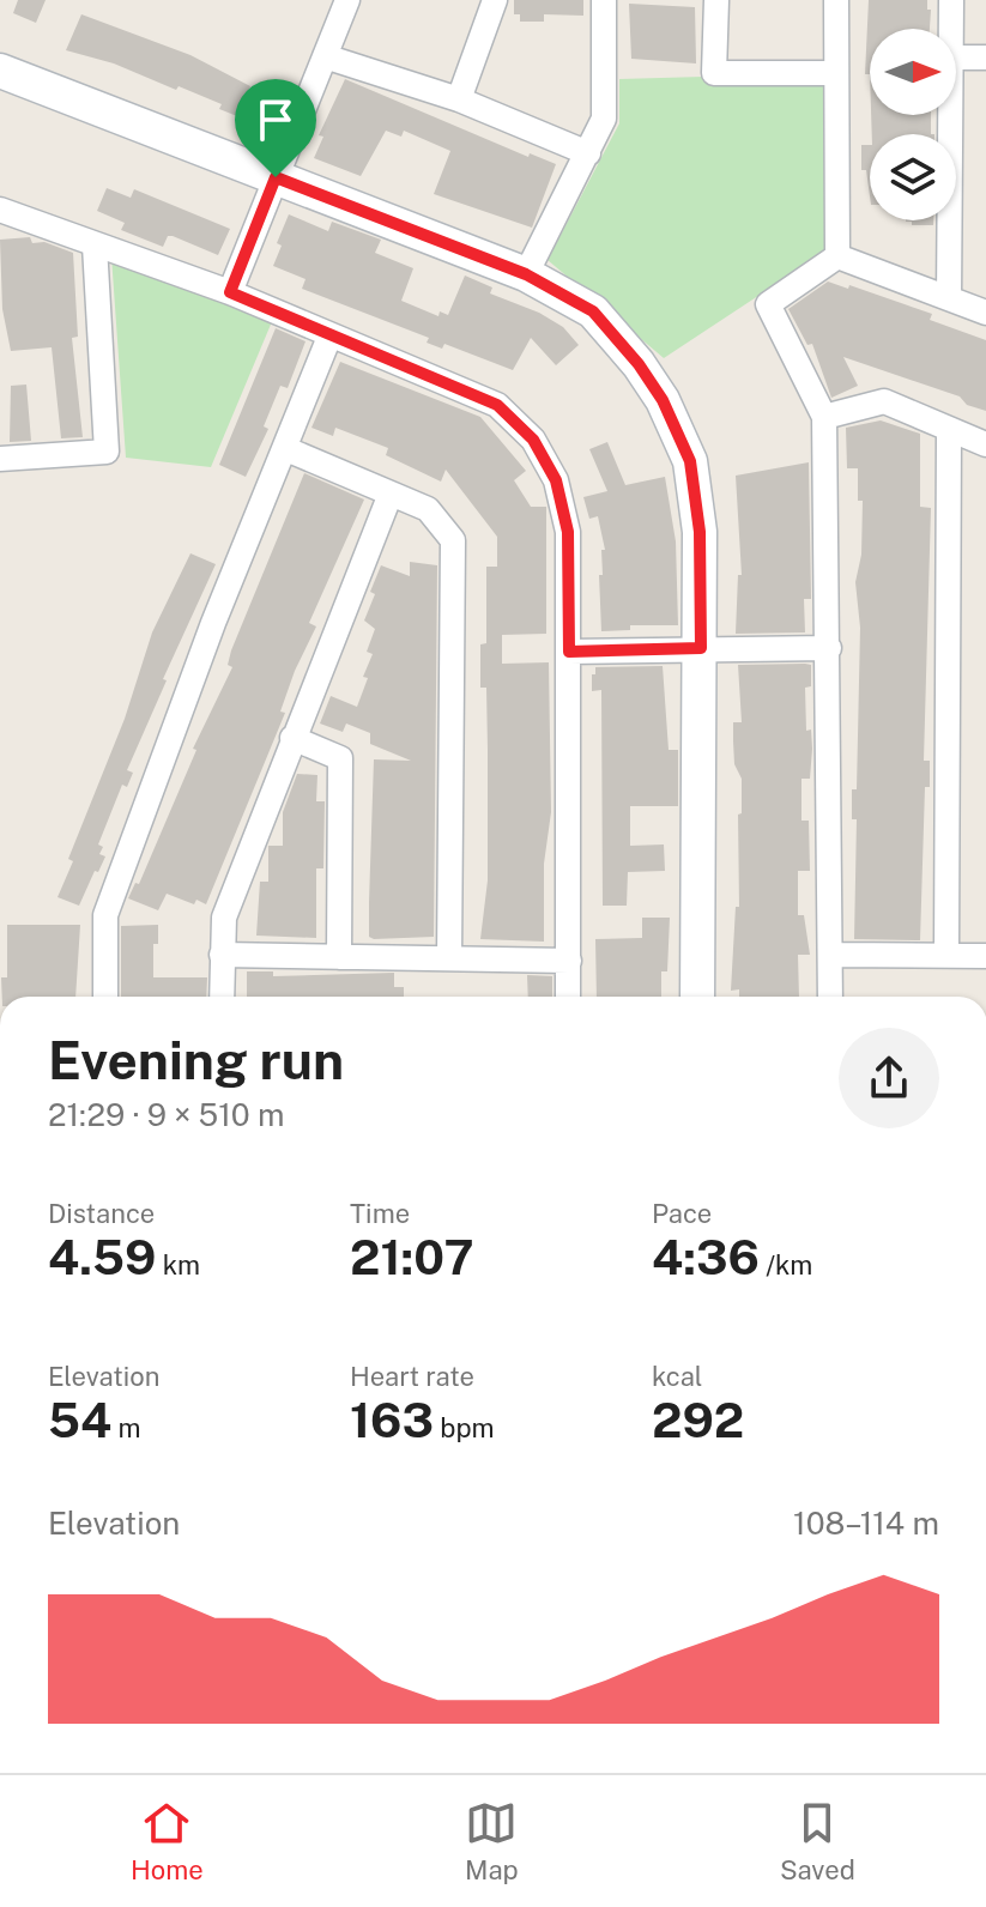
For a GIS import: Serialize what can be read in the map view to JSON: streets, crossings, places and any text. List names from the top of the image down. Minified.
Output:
{"north":"right","page":{"heading":["Evening run","21:29 · 9 × 510 m"],"stats":[["Distance","4.59 km"],["Time","21:07"],["Pace","4:36 /km"],["Elevation","54 m"],["Heart rate","163 bpm"],["kcal","292"]],"chart":["Elevation","108–114 m"],"tabs":["Home","Map","Saved"]}}
